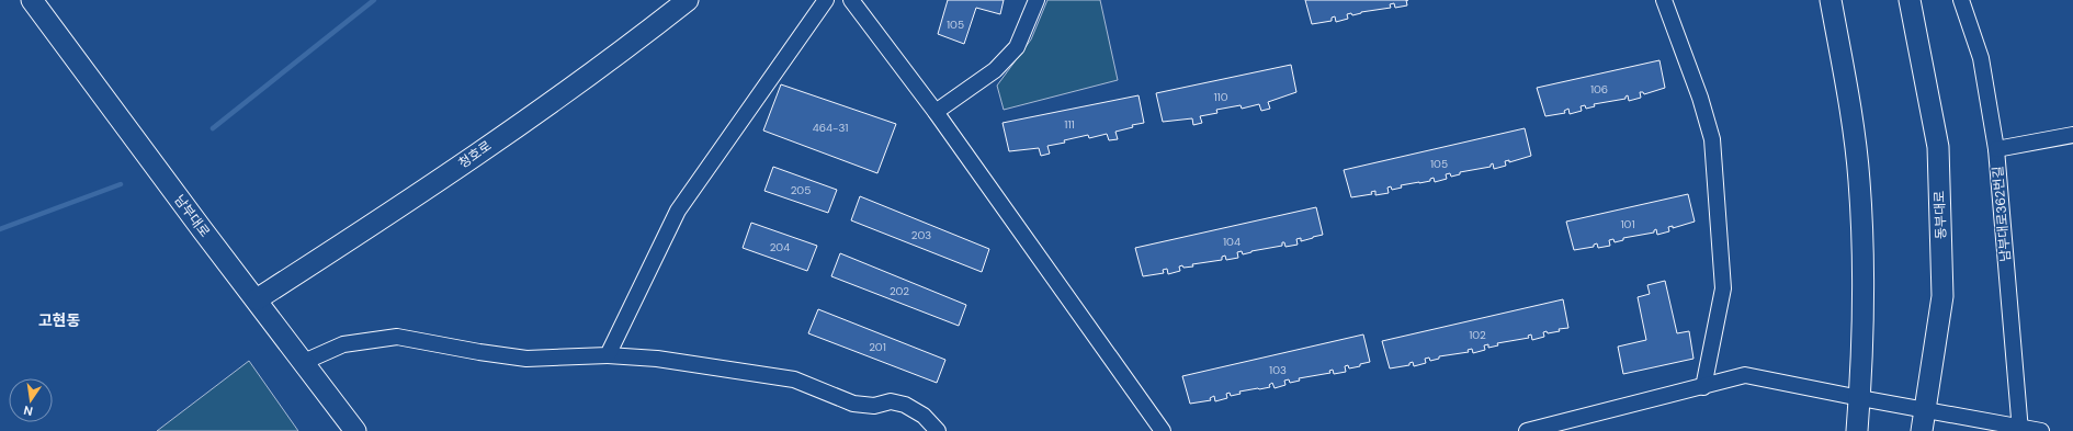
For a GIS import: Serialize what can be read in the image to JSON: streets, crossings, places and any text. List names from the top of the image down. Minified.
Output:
{"streets":{"main road":["청호로","동부대로","남부대로"],"street":["남부대로362번길"]},"crossings":[["청호로","남부대로"]],"districts":["고현동"],"house_numbers":["105","106","110","111","464-31","105","205","101","203","104","204","202","102","201","103"],"north":"bottom"}
